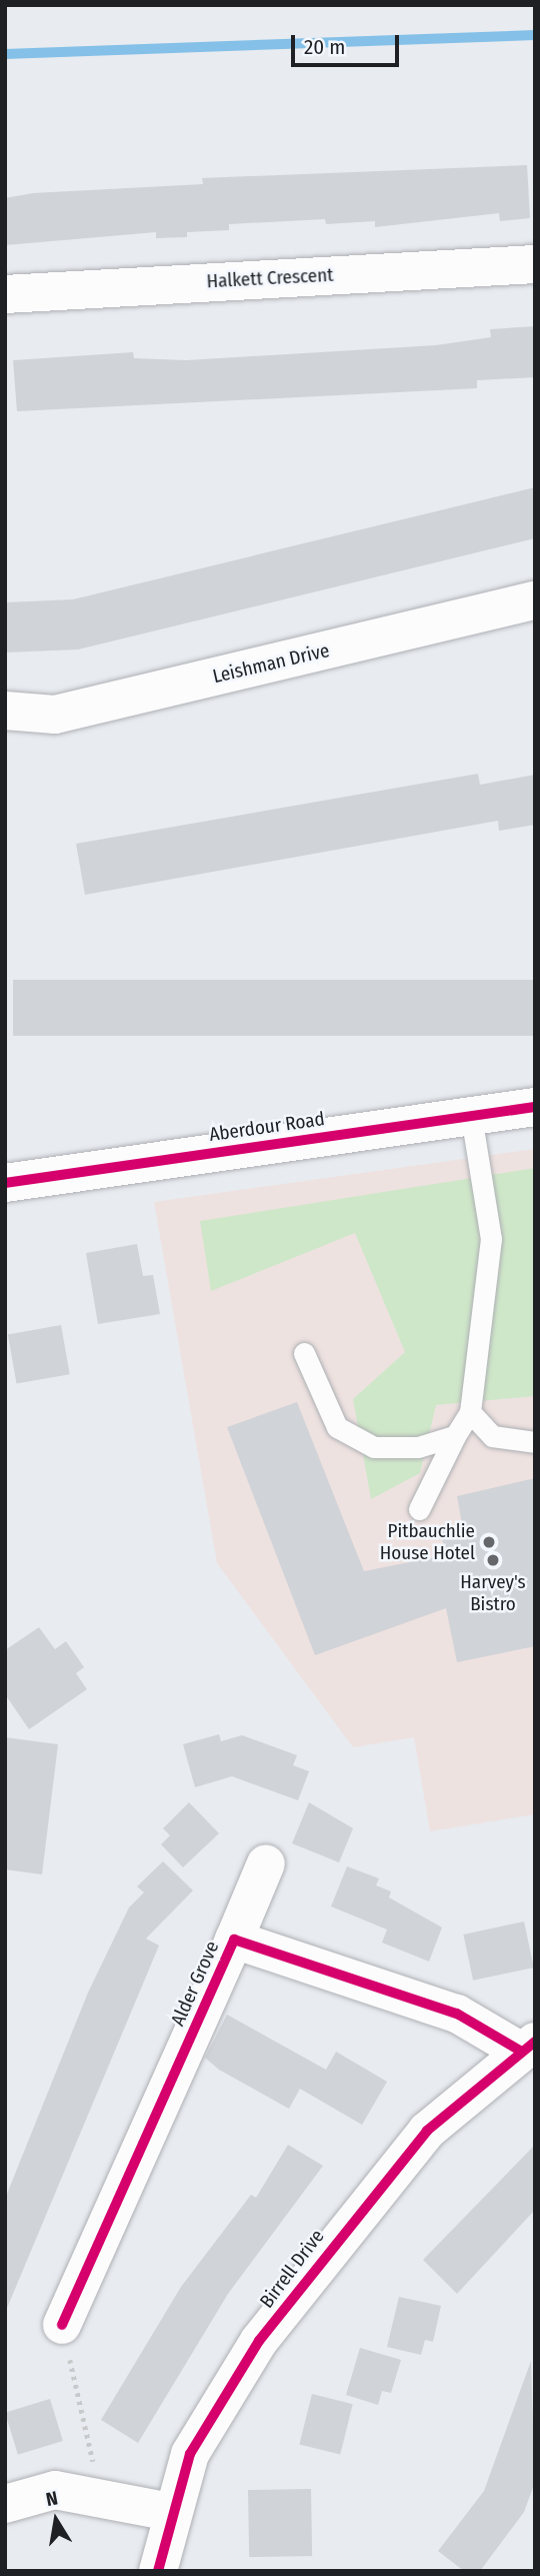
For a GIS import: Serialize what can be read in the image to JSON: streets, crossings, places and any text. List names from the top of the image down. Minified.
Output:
{"streets":{"street":["Halkett Crescent","Leishman Drive","Aberdour Road","Alder Grove","Birrell Drive"]},"crossings":[["Alder Grove","Birrell Drive"]],"places":["Pitbauchlie House Hotel","Harvey's Bistro"],"scale_bar":"20 m","north":"top"}
